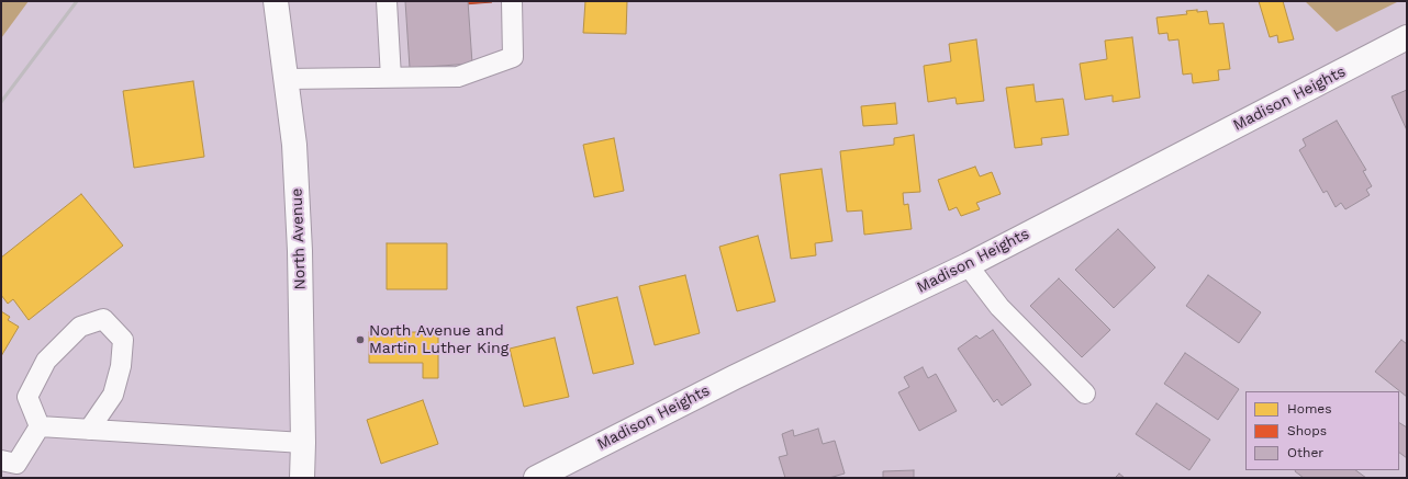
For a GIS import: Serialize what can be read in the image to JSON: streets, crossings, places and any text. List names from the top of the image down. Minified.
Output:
{"streets":{"street":["Madison Heights","North Avenue"]},"places":["North Avenue and Martin Luther King"],"legend":["Homes","Shops","Other"]}
